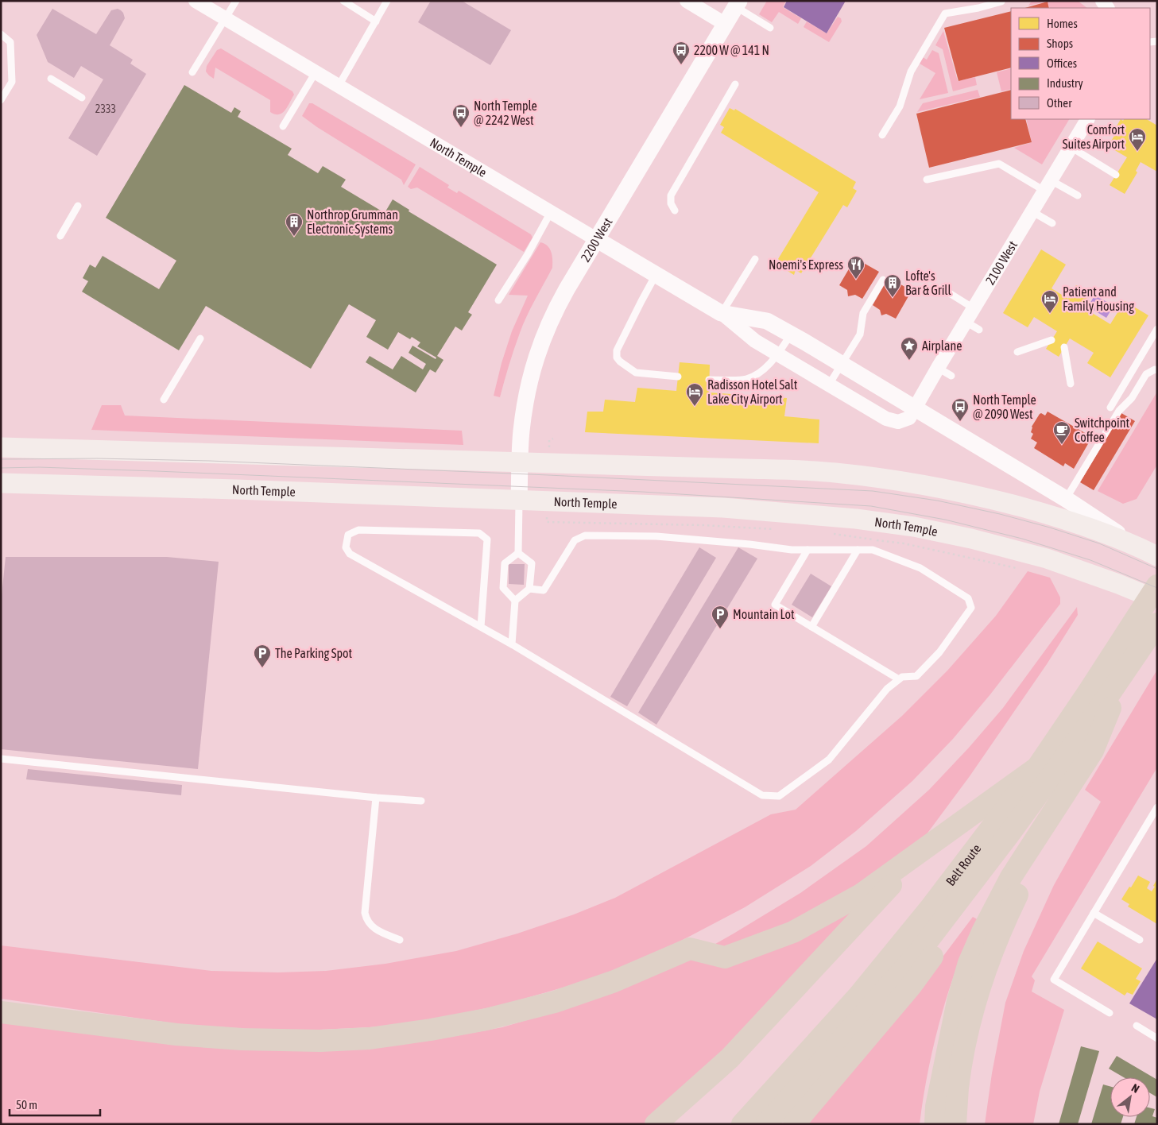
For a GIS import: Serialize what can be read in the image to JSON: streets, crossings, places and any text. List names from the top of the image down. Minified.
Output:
{"streets":{"highway":["Belt Route"],"main road":["North Temple"],"street":["2200 West","2100 West"]},"crossings":[["North Temple","2200 West"],["North Temple","2100 West"]],"places":{"bus stop":["2200 W @ 141 N","North Temple @ 2242 West","North Temple @ 2090 West"],"hotel":["Comfort Suites Airport","Patient and Family Housing","Radisson Hotel Salt Lake City Airport"],"building":["Northrop Grumman Electronic Systems","Lofte's Bar & Grill"],"restaurant":["Noemi's Express"],"place":["Airplane"],"cafe":["Switchpoint Coffee"],"parking":["Mountain Lot","The Parking Spot"]},"house_numbers":["2333"],"legend":["Homes","Shops","Offices","Industry","Other"],"scale_bar":"50 m","north":"top right"}
